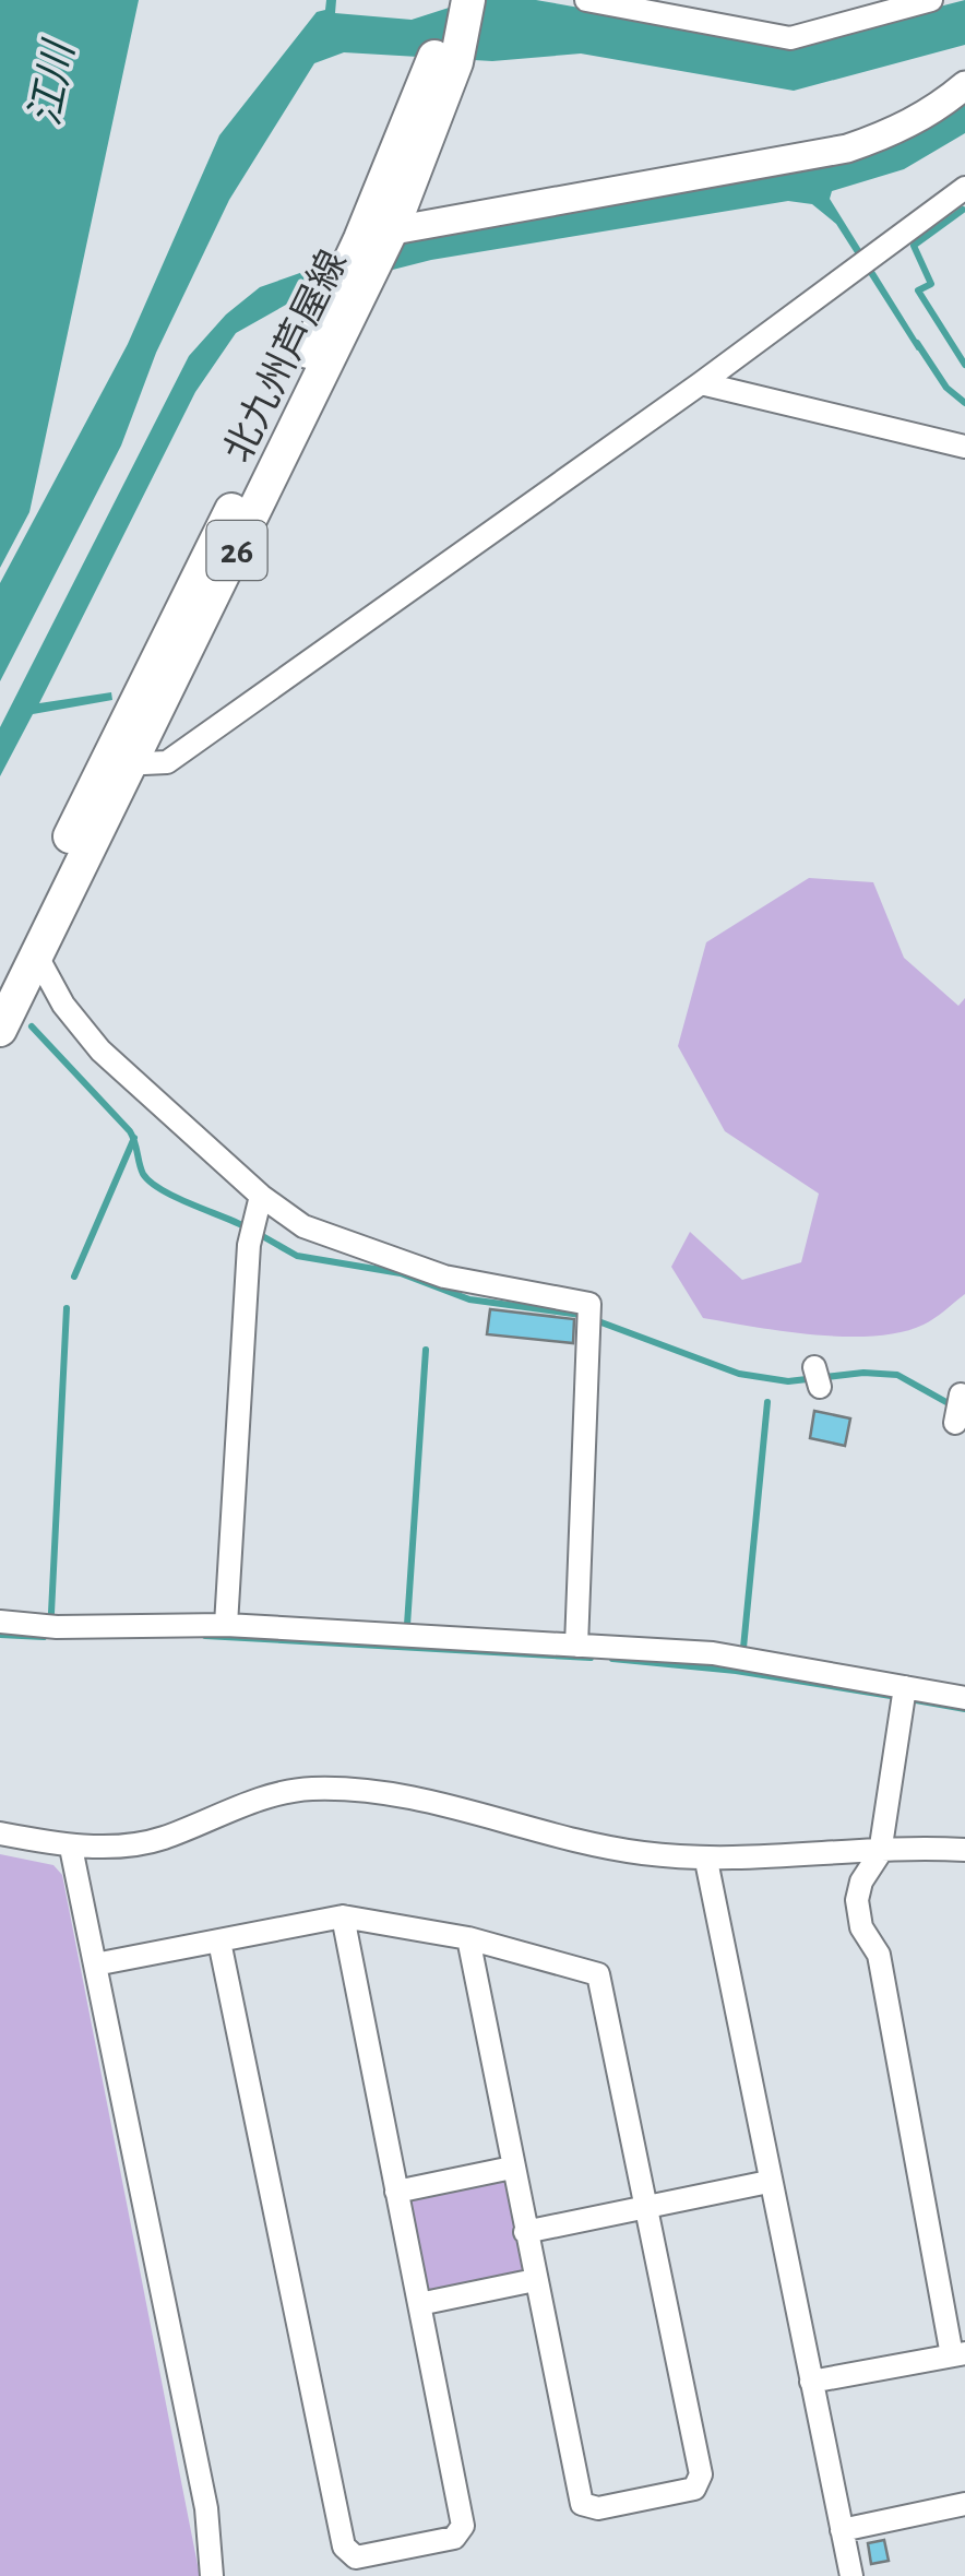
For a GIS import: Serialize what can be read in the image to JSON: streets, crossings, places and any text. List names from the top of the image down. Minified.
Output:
{"streets":{"main road":["北九州芦屋線","26"]},"water":["江川"]}
